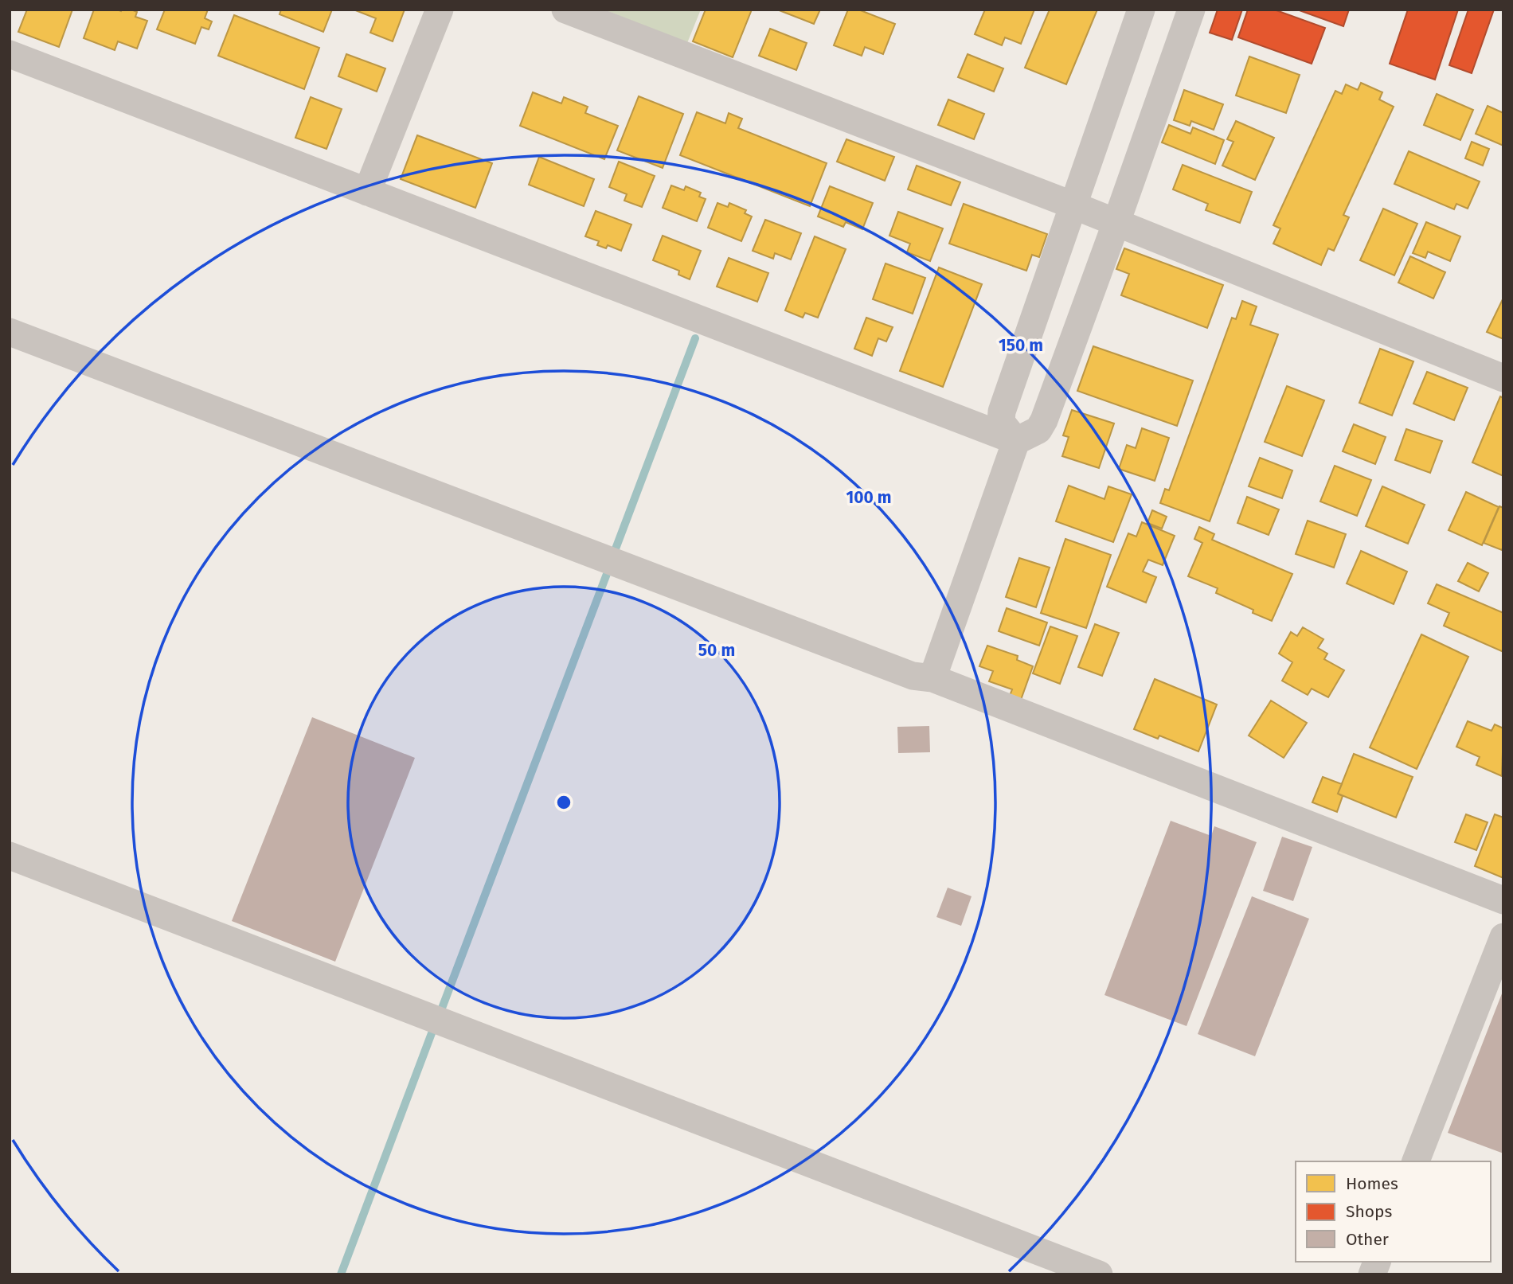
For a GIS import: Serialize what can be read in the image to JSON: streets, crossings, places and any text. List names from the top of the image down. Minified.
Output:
{"legend":["Homes","Shops","Other"],"rings":["150 m","100 m","50 m"]}
